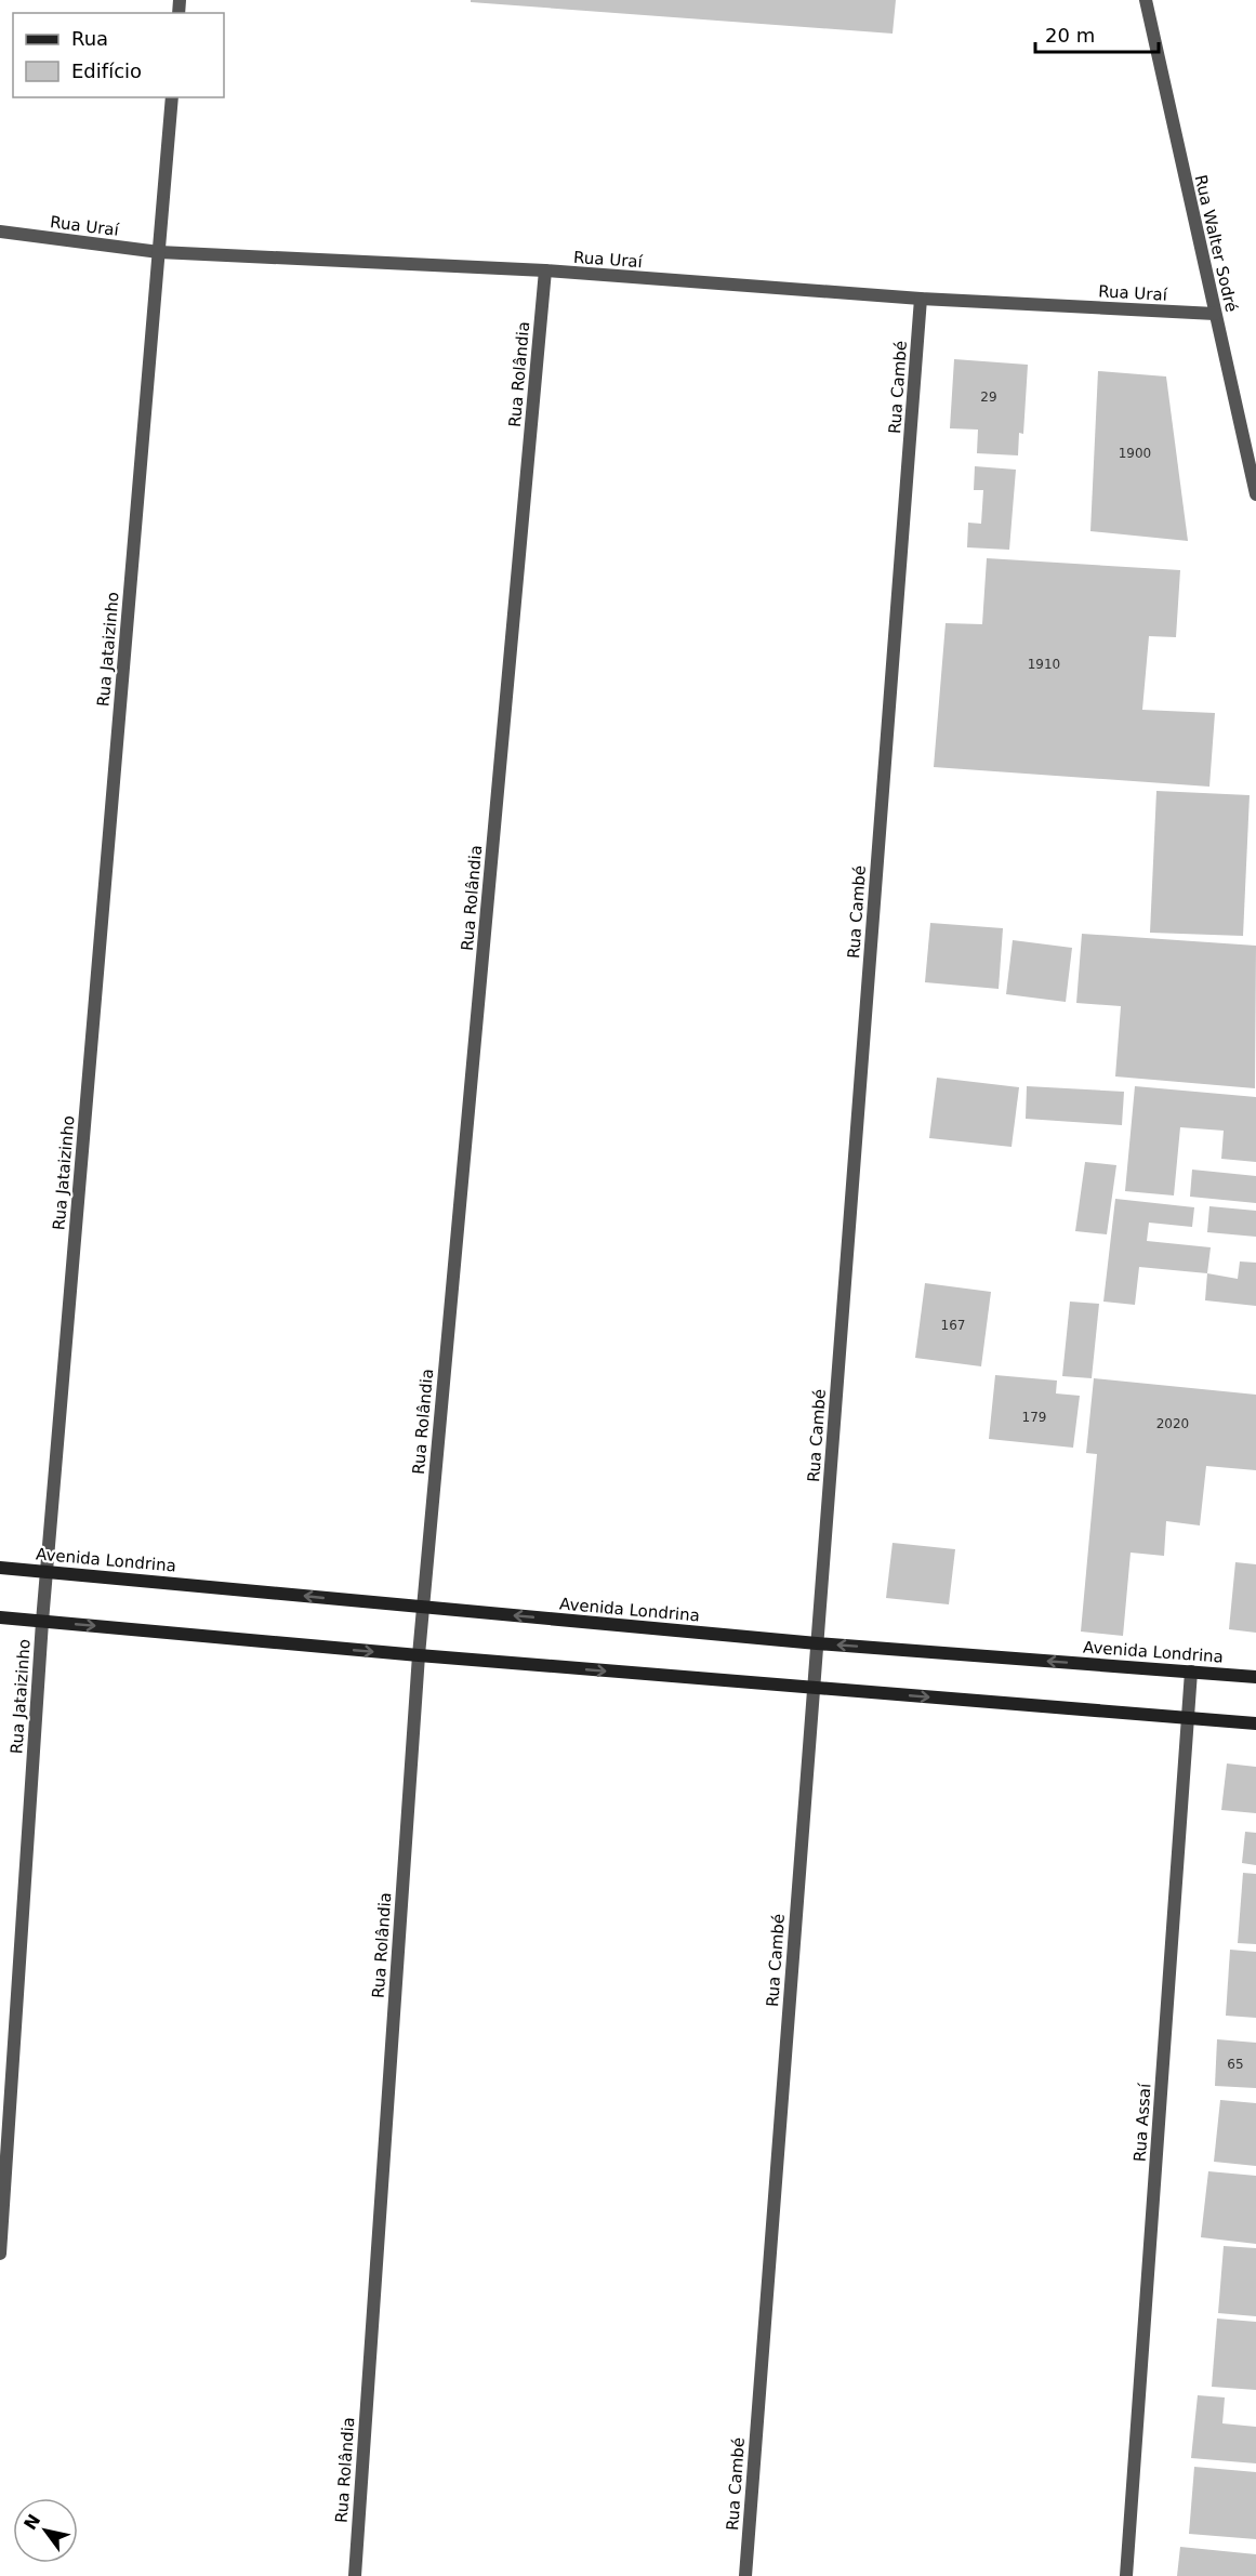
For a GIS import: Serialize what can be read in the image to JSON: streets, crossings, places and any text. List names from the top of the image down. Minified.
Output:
{"streets":{"street":["Rua Uraí","Rua Walter Sodré","Rua Rolândia","Rua Cambé","Rua Jataizinho","Avenida Londrina","Rua Assaí"]},"crossings":[["Rua Uraí","Rua Walter Sodré"],["Rua Uraí","Rua Rolândia"],["Rua Uraí","Rua Cambé"],["Rua Uraí","Rua Jataizinho"],["Rua Rolândia","Avenida Londrina"],["Rua Cambé","Avenida Londrina"],["Rua Jataizinho","Avenida Londrina"],["Avenida Londrina","Rua Assaí"]],"house_numbers":["29","1900","1910","167","179","2020","65"],"legend":["Rua","Edifício"],"scale_bar":"20 m","north":"top left"}
